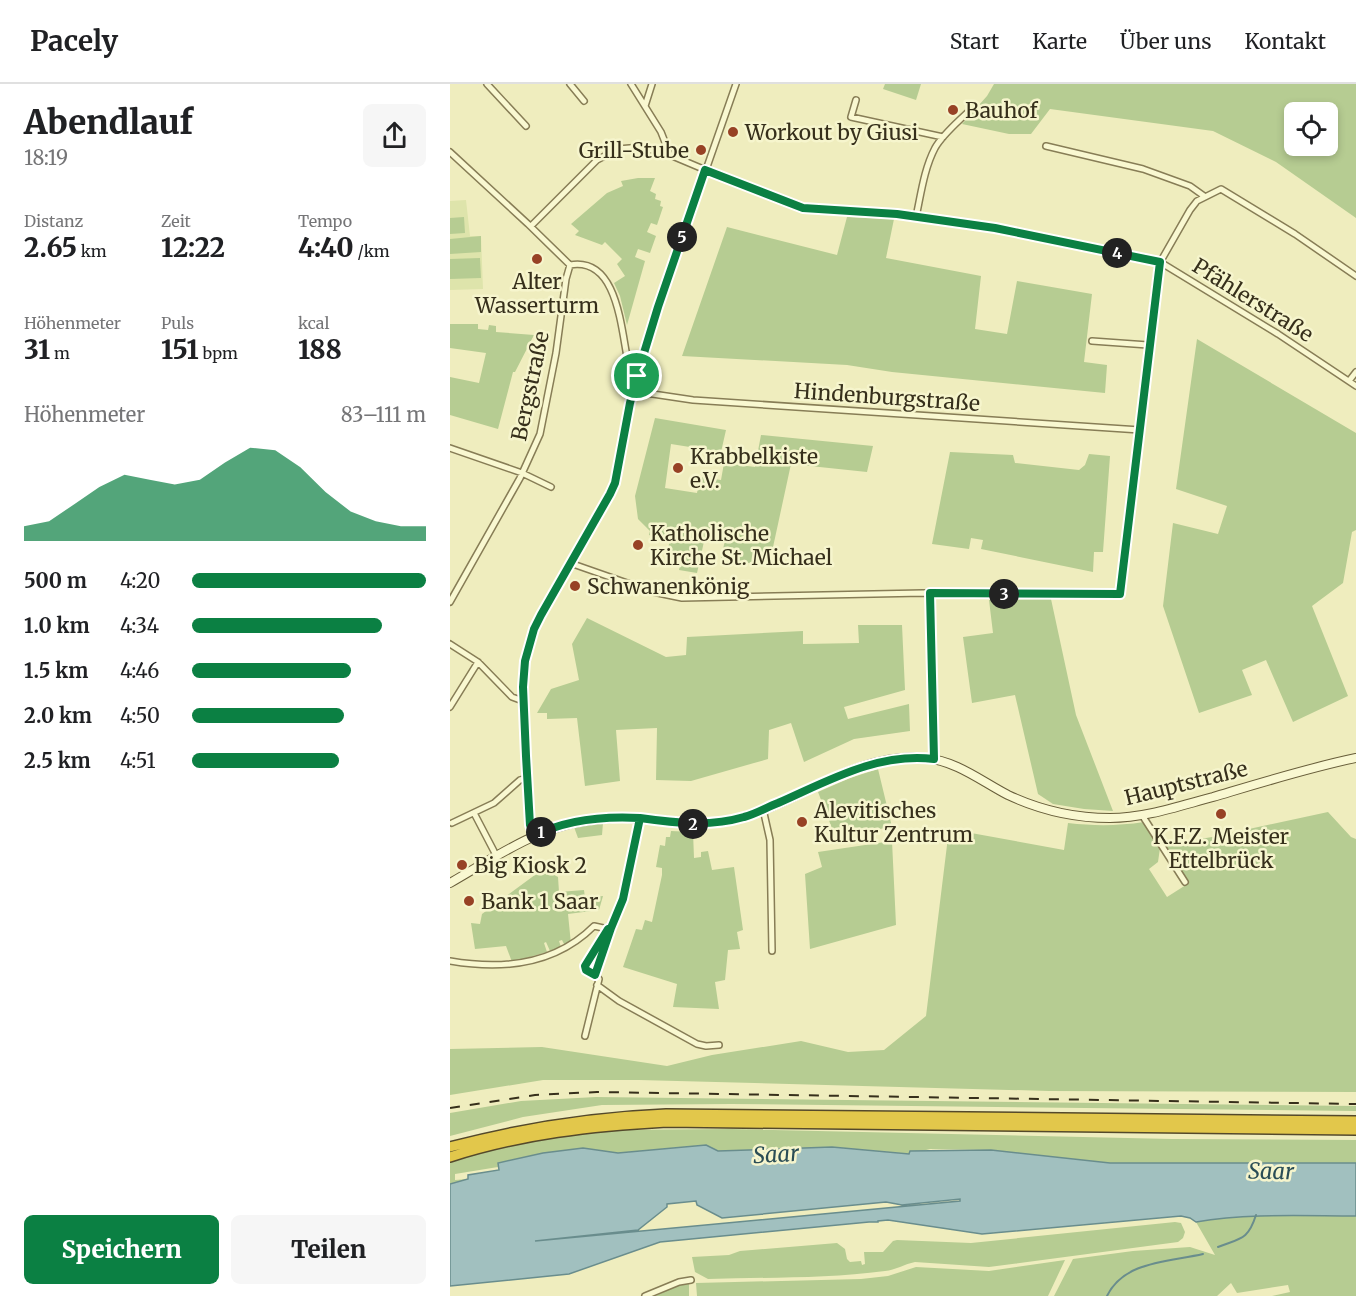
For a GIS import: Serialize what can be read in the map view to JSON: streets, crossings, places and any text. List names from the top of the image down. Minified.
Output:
{"streets":{"main road":["Hauptstraße"],"street":["Pfählerstraße","Bergstraße","Hindenburgstraße"]},"water":["Saar"],"places":["Bauhof","Workout by Giusi","Grill-Stube","Alter Wasserturm","Krabbelkiste e.V.","Katholische Kirche St. Michael","Schwanenkönig","K.F.Z. Meister Ettelbrück","Alevitisches Kultur Zentrum","Big Kiosk 2","Bank 1 Saar"],"page":{"header":"Pacely","nav":["Start","Karte","Über uns","Kontakt"],"heading":["Abendlauf","18:19"],"stats":[["Distanz","2.65 km"],["Zeit","12:22"],["Tempo","4:40 /km"],["Höhenmeter","31 m"],["Puls","151 bpm"],["kcal","188"]],"pins":["5","4","3","2","1"],"chart":["Höhenmeter","83–111 m"],"list":[{"name":"500 m","note":"4:20"},{"name":"1.0 km","note":"4:34"},{"name":"1.5 km","note":"4:46"},{"name":"2.0 km","note":"4:50"},{"name":"2.5 km","note":"4:51"}],"buttons":["Speichern","Teilen"]}}
